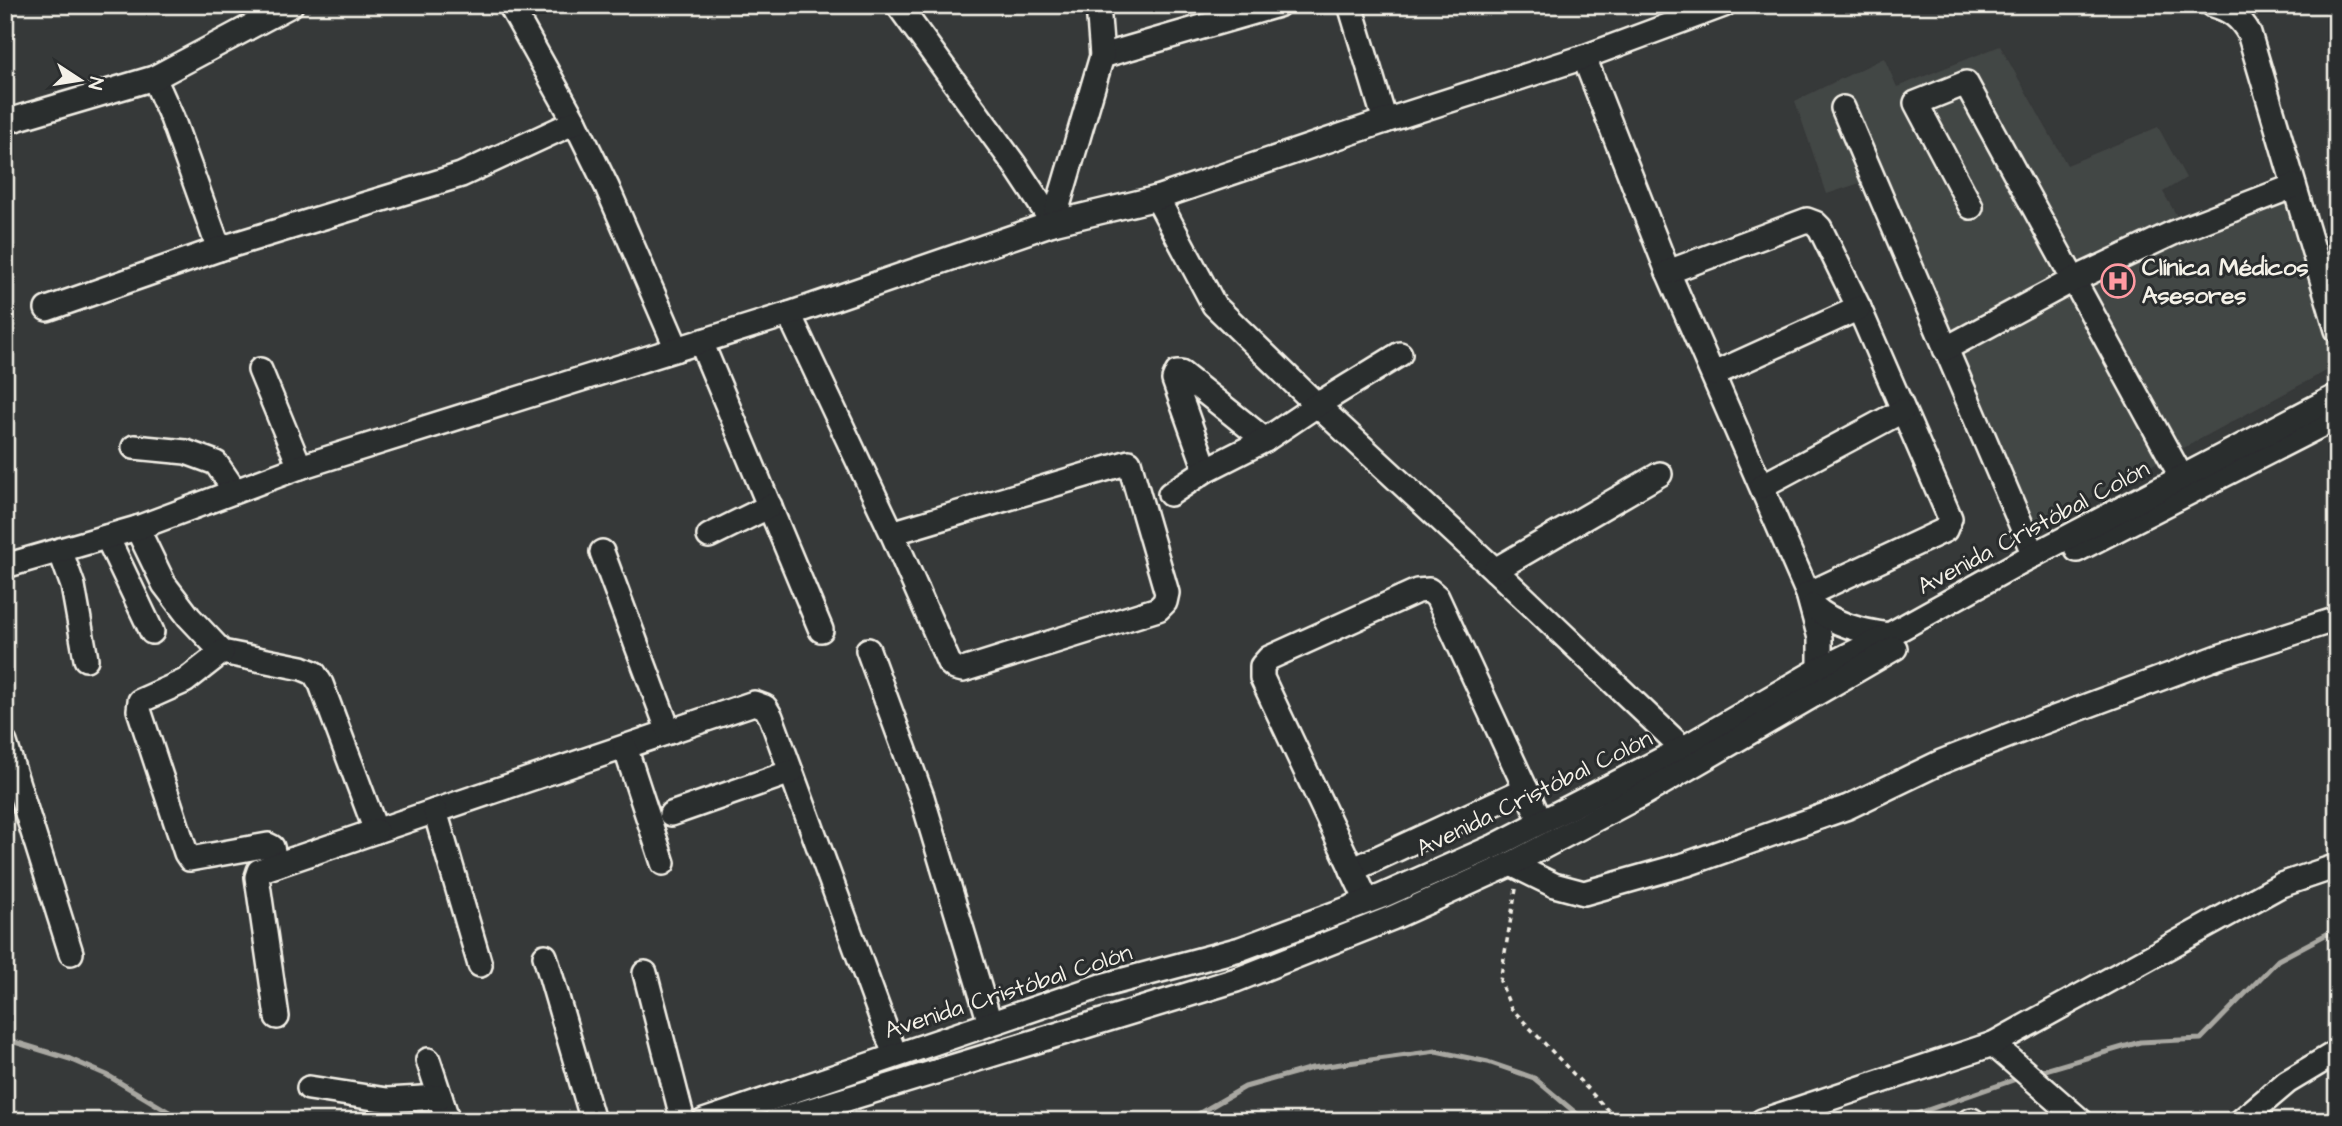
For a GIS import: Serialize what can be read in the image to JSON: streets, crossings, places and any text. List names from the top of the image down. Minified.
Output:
{"streets":{"street":["Avenida Cristóbal Colón"]},"places":{"hospital":["Clínica Médicos Asesores"]},"north":"right"}
